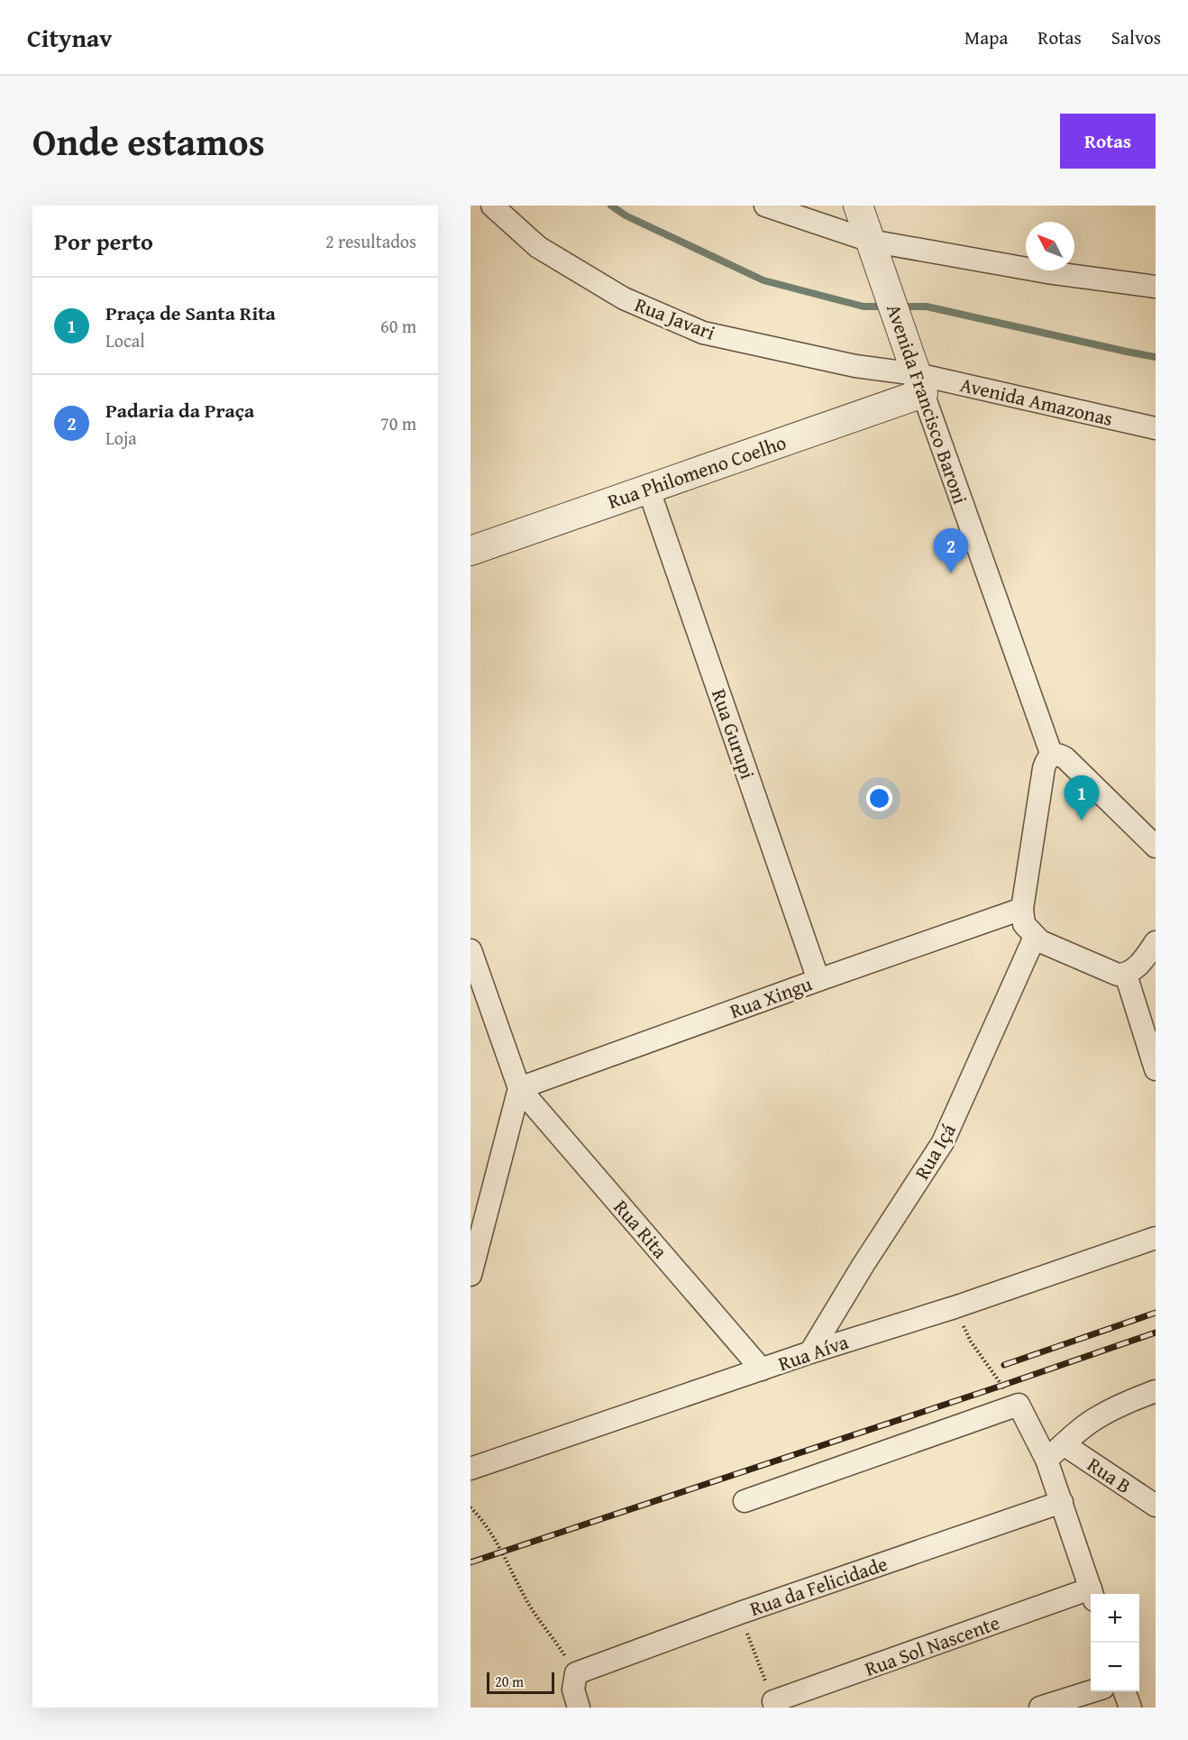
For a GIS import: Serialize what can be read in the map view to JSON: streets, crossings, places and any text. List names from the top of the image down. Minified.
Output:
{"streets":{"street":["Rua Javari","Avenida Amazonas","Avenida Francisco Baroni","Rua Philomeno Coelho","Rua Gurupi","Rua Xingu","Rua Içá","Rua Rita","Rua Aíva","Rua B","Rua da Felicidade","Rua Sol Nascente"]},"crossings":[["Rua Javari","Avenida Amazonas"],["Rua Javari","Avenida Francisco Baroni"],["Rua Javari","Rua Philomeno Coelho"],["Avenida Amazonas","Avenida Francisco Baroni"],["Avenida Amazonas","Rua Philomeno Coelho"],["Avenida Francisco Baroni","Rua Philomeno Coelho"],["Rua Philomeno Coelho","Rua Gurupi"],["Rua Gurupi","Rua Xingu"],["Rua Xingu","Rua Rita"],["Rua Içá","Rua Aíva"],["Rua Rita","Rua Aíva"]],"scale_bar":"20 m","north":"top left","page":{"header":"Citynav","nav":["Mapa","Rotas","Salvos"],"title":"Onde estamos","buttons":"Rotas","heading":["Por perto","2 resultados"],"list":[{"mark":"1","name":"Praça de Santa Rita","note":"Local","value":"60 m"},{"mark":"2","name":"Padaria da Praça","note":"Loja","value":"70 m"}],"pins":["2","1"],"map_buttons":["+","−"],"scale":"20 m"}}
